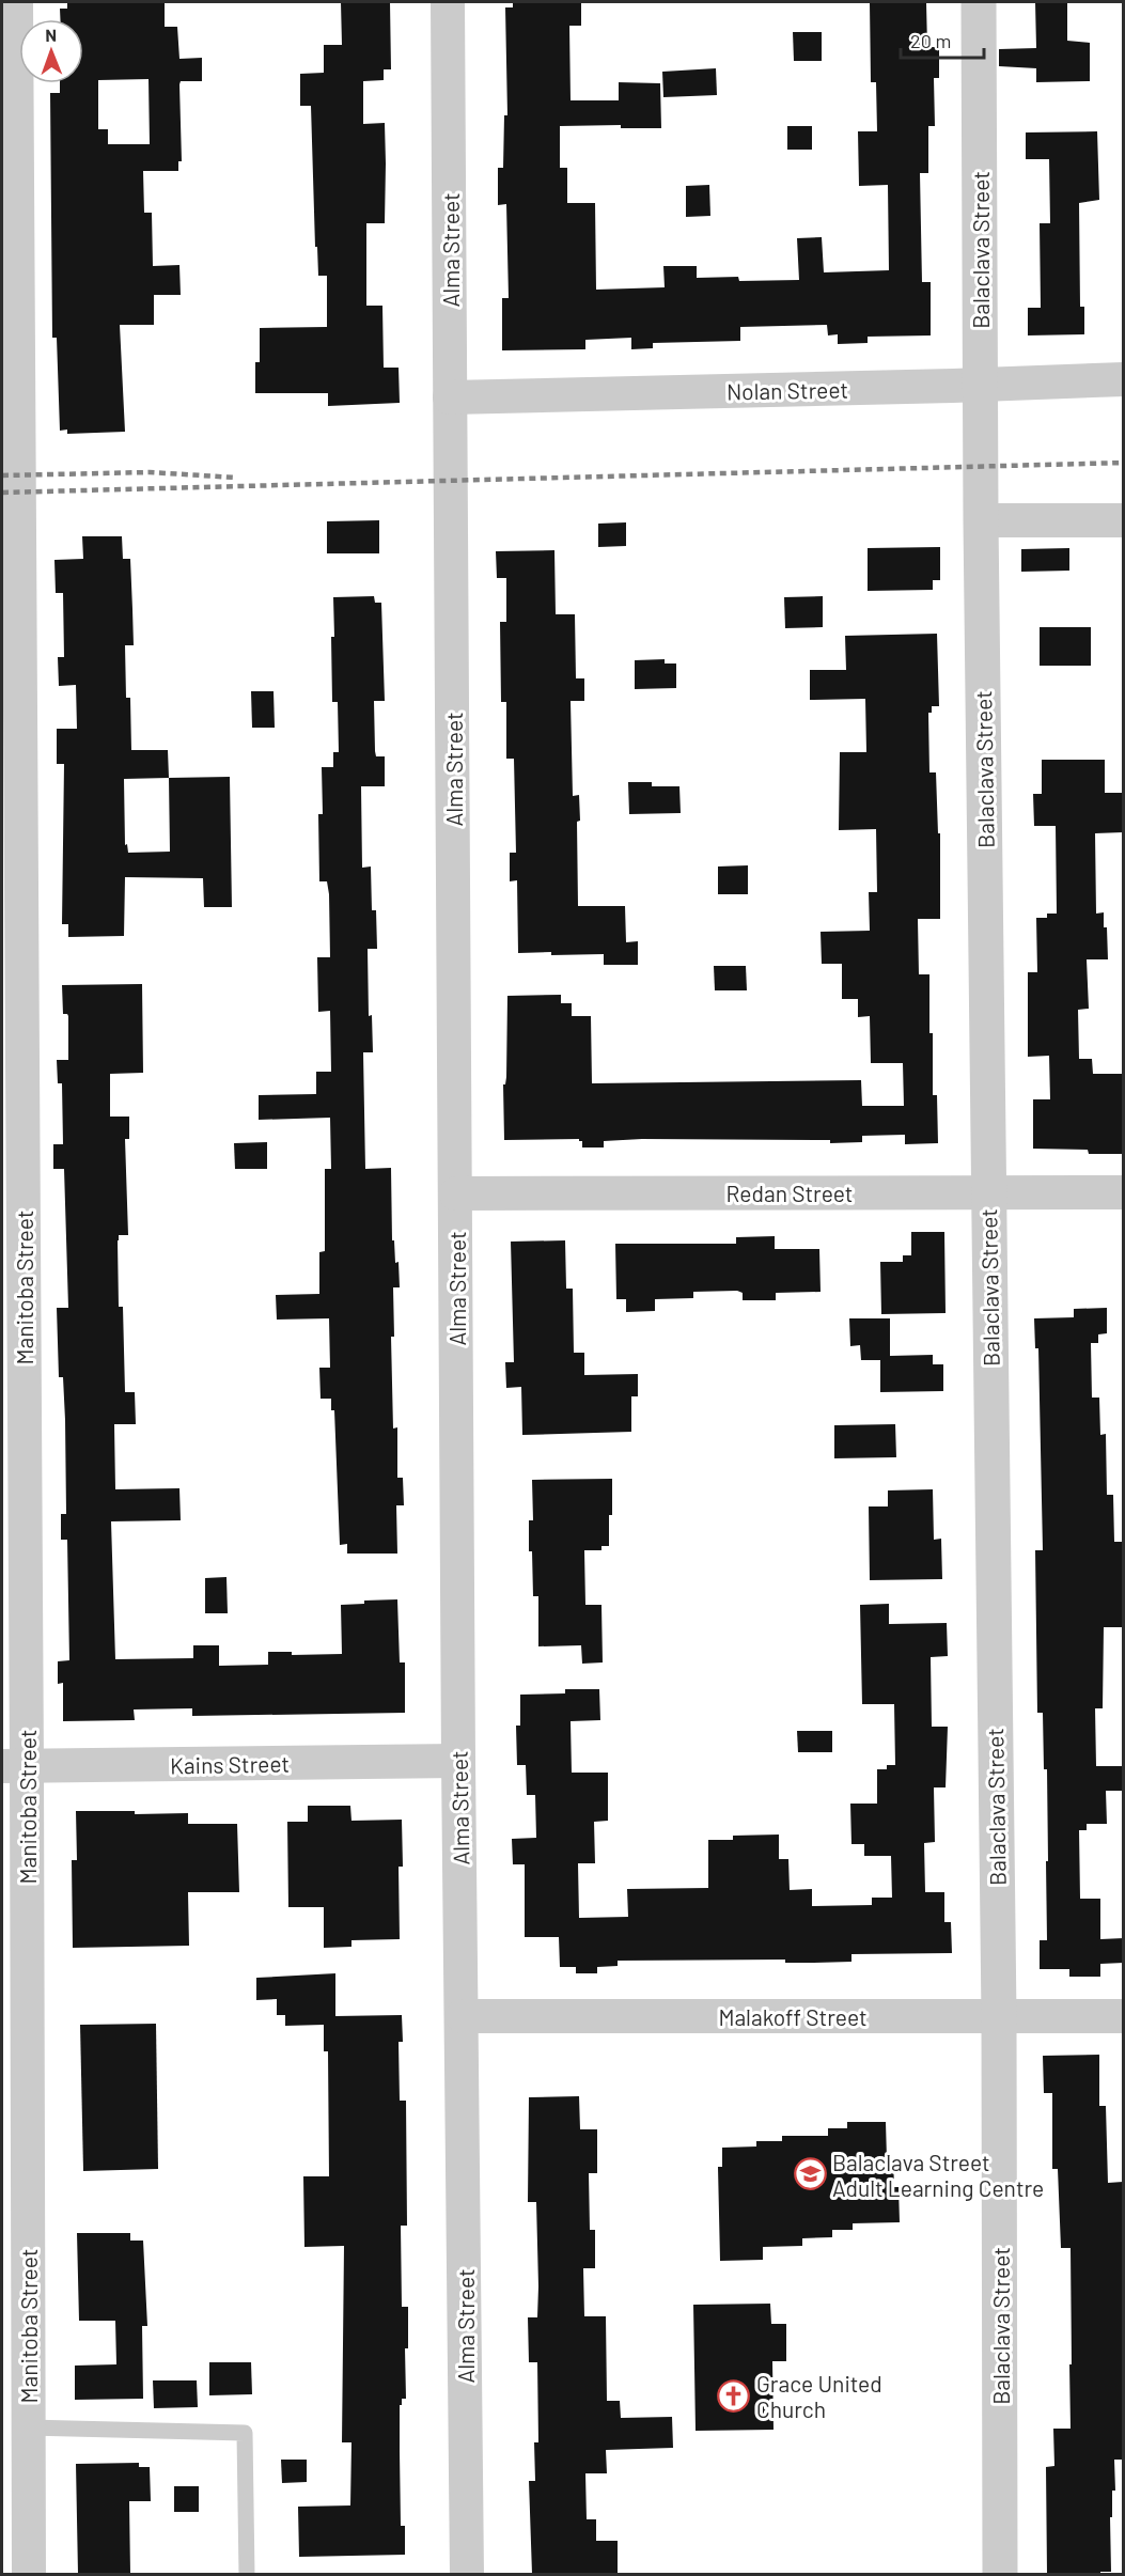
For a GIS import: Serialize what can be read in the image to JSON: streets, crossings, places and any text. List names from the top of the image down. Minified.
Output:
{"streets":{"street":["Alma Street","Balaclava Street","Nolan Street","Redan Street","Manitoba Street","Kains Street","Malakoff Street"]},"crossings":[["Alma Street","Nolan Street"],["Alma Street","Redan Street"],["Alma Street","Kains Street"],["Alma Street","Malakoff Street"],["Balaclava Street","Nolan Street"],["Balaclava Street","Redan Street"],["Balaclava Street","Malakoff Street"],["Manitoba Street","Kains Street"]],"places":{"school or university":["Balaclava Street Adult Learning Centre"],"church":["Grace United Church"]},"scale_bar":"20 m","north":"top"}
